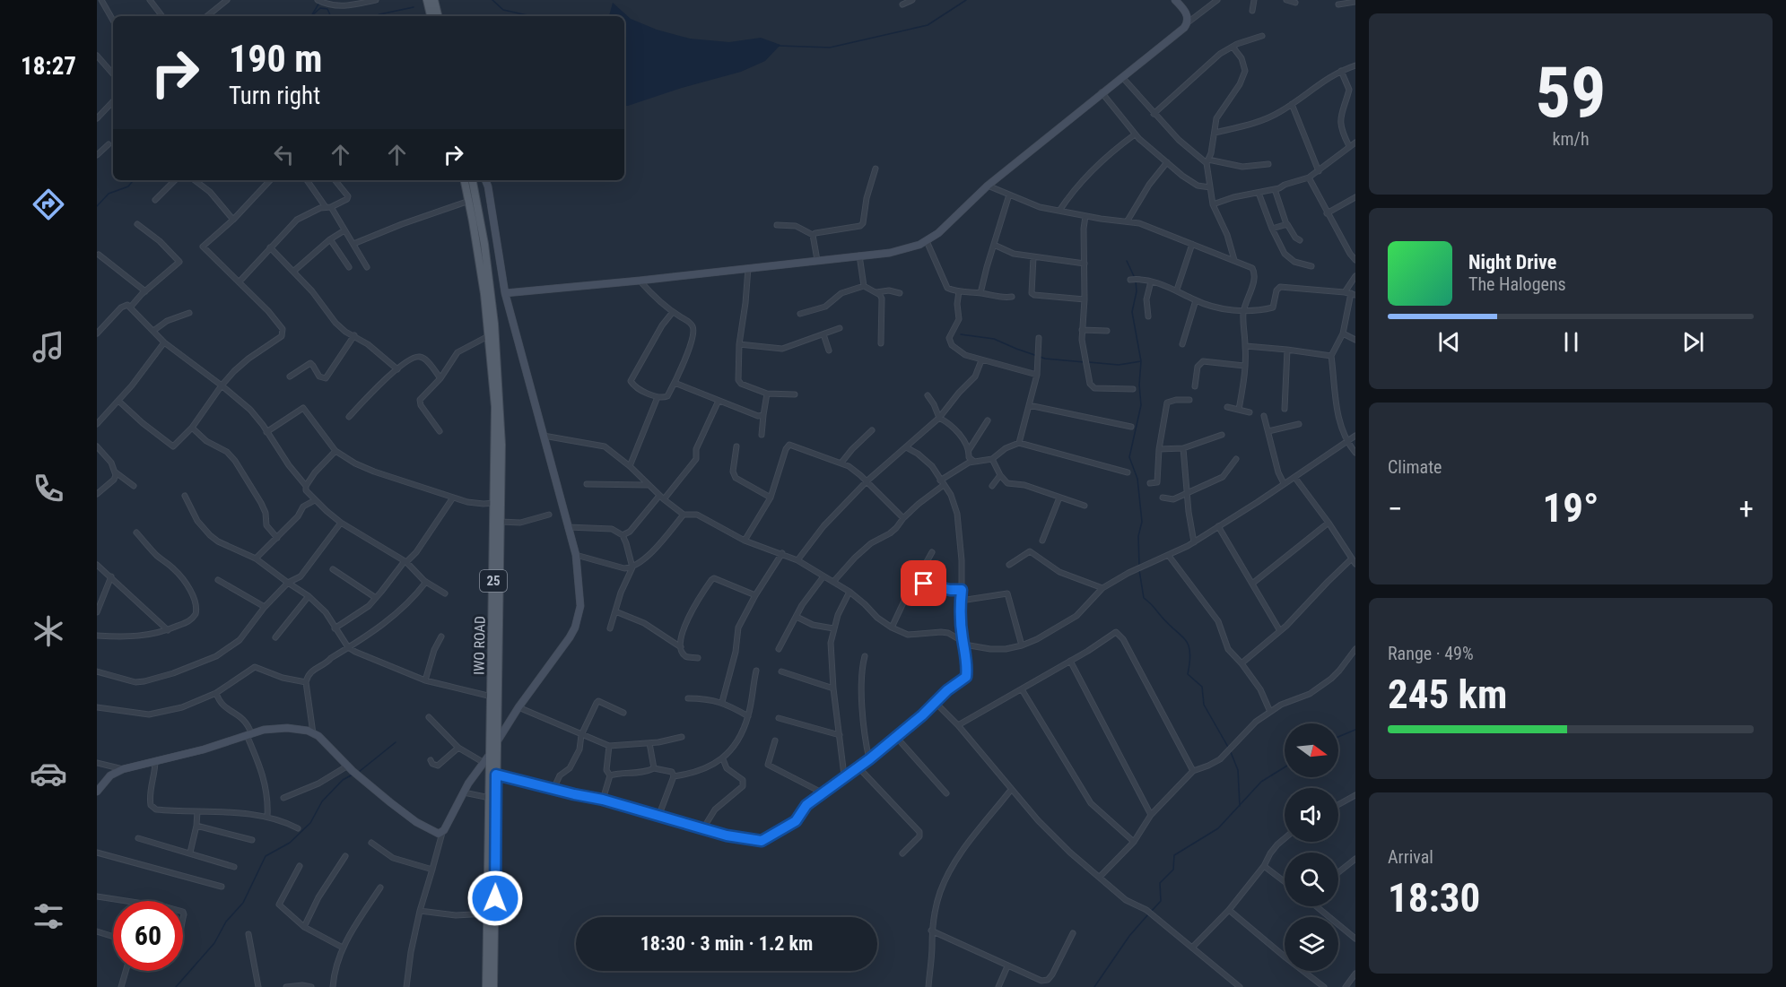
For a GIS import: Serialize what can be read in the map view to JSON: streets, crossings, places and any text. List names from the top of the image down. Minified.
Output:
{"streets":{"main road":["25","IWO ROAD"]},"north":"right","page":{"tabs":"18:27","tile":[["59","km/h"],"Climate",["Range · 49%","245 km"],["Arrival","18:30"]],"turn":["190 m","Turn right"],"song":["Night Drive","The Halogens"],"heat":["−","19°","+"],"limit":"60","trip":"18:30 · 3 min · 1.2 km"}}
